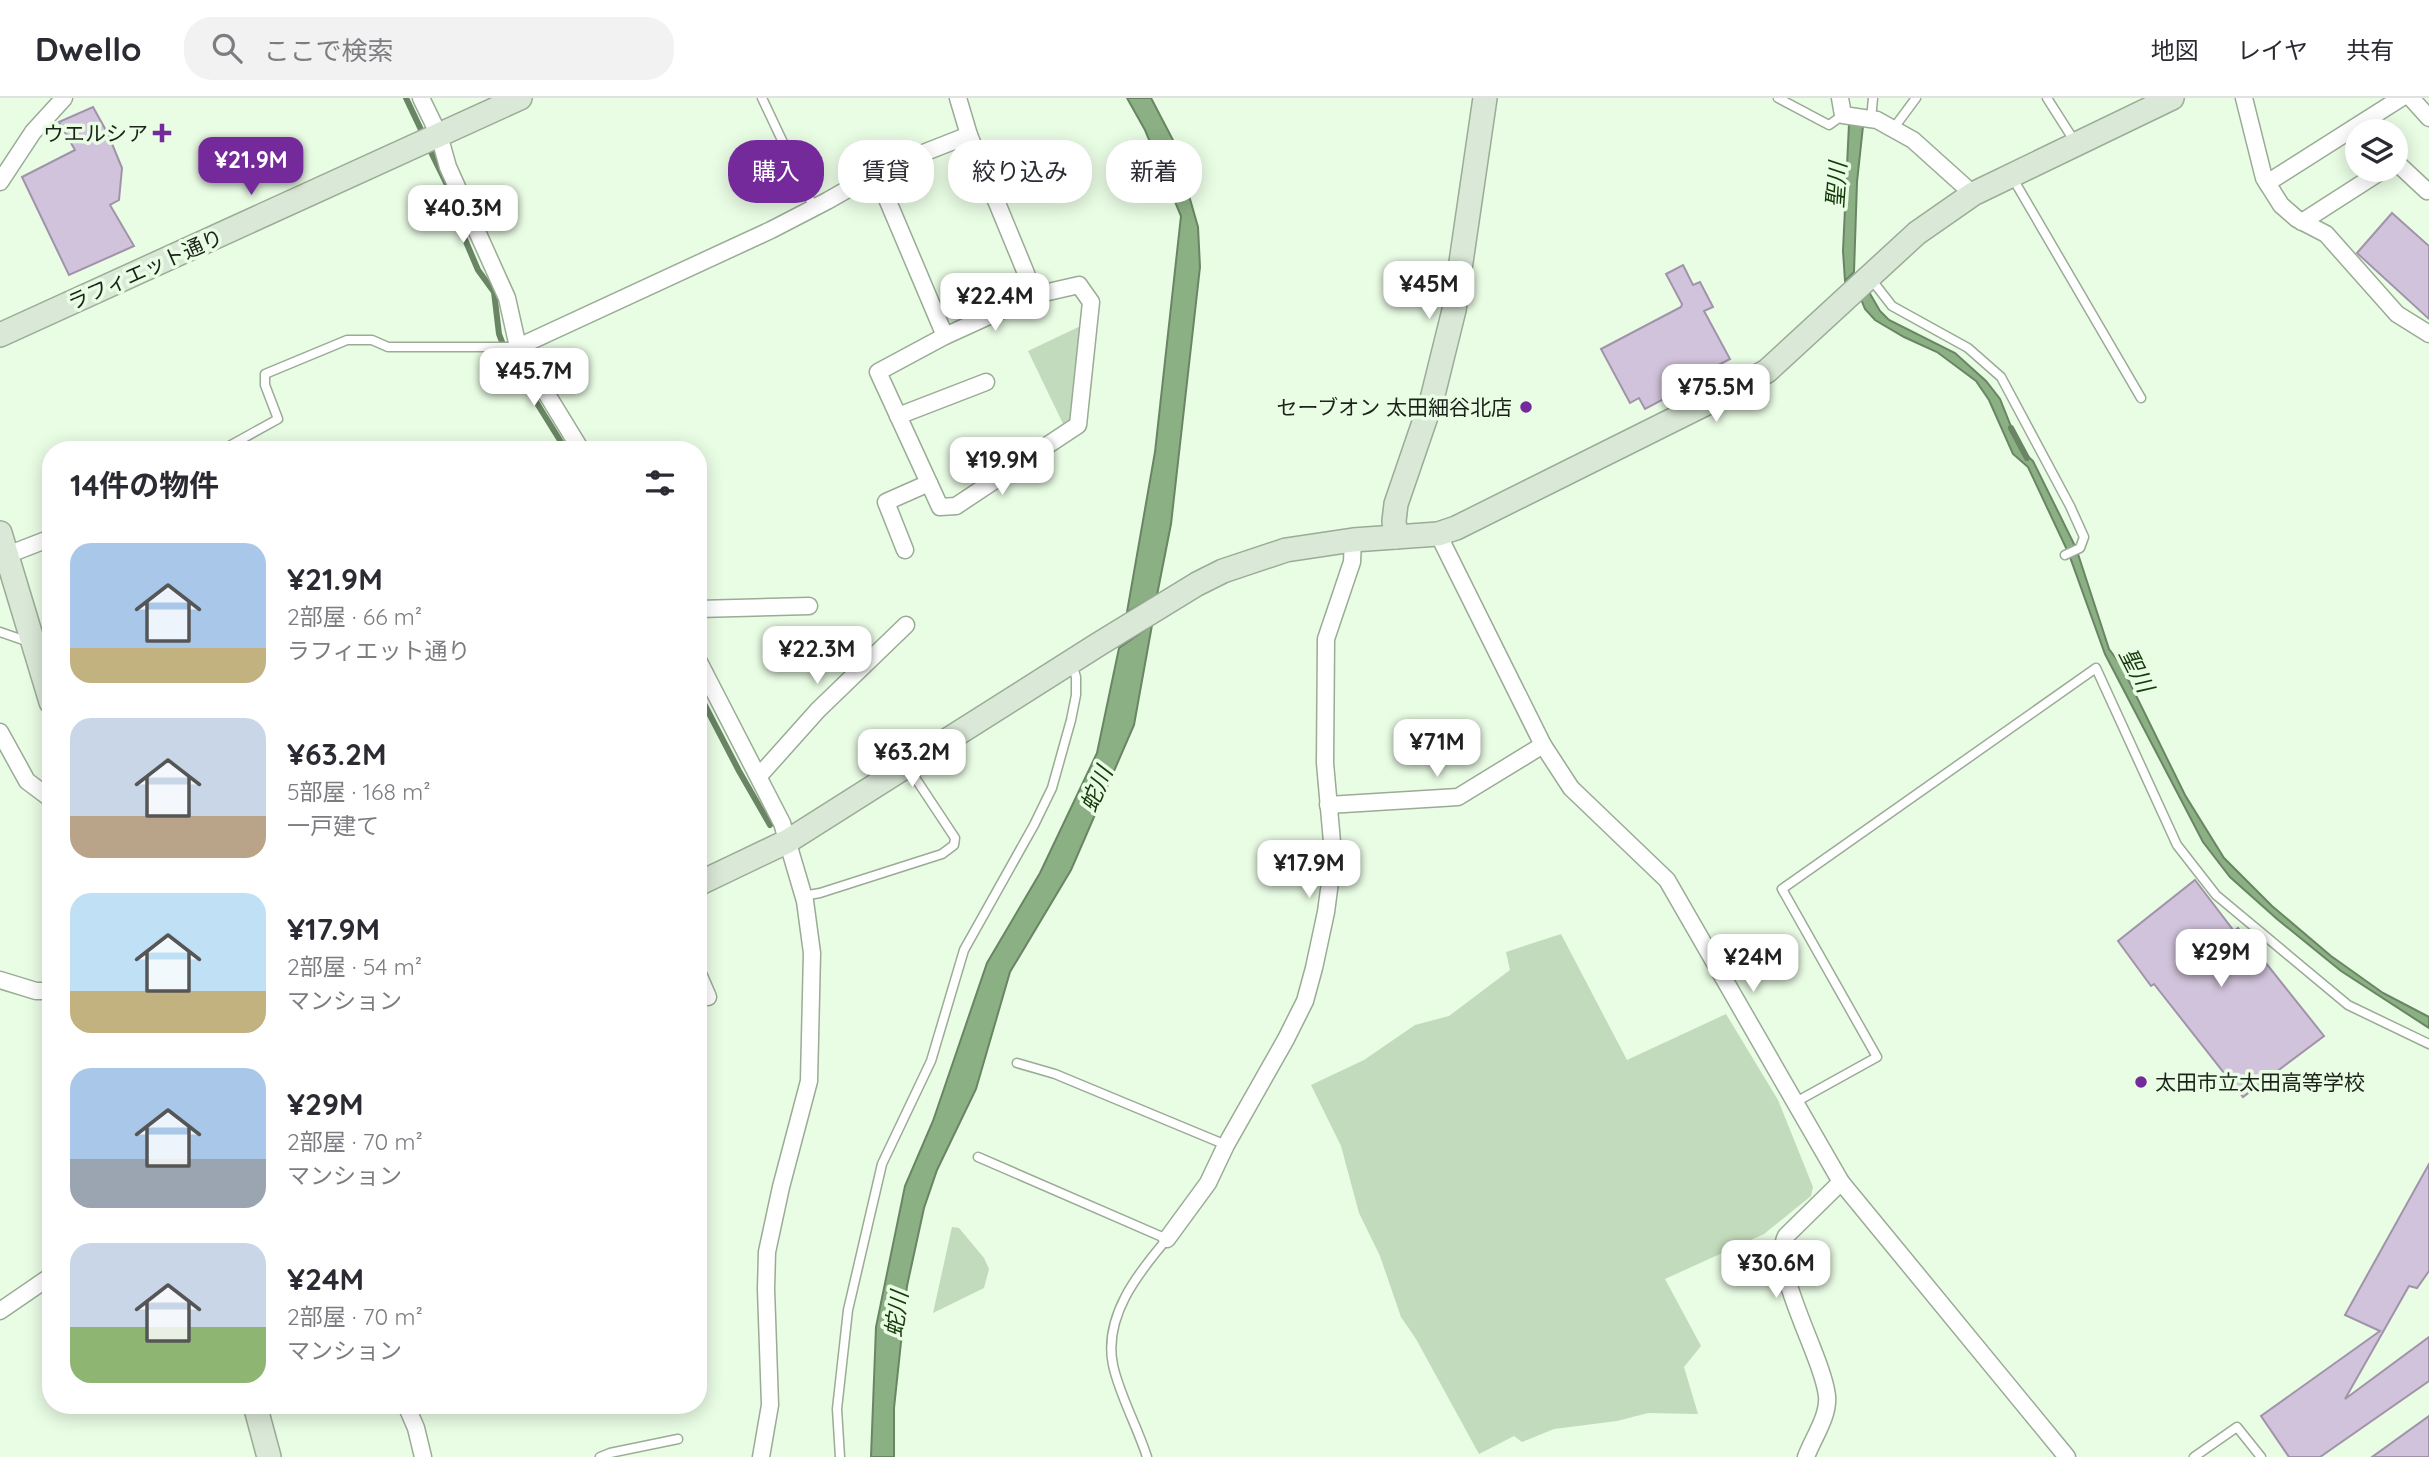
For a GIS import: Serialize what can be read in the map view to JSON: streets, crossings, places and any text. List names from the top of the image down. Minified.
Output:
{"streets":{"street":["ラフィエット通り"]},"water":["聖川","蛇川"],"places":{"health":["ウエルシア"],"other":["セーブオン 太田細谷北店","太田市立太田高等学校"]},"page":{"header":"Dwello","search":"ここで検索","nav":["地図","レイヤ","共有"],"price":["¥21.9M","¥40.3M","¥45M","¥22.4M","¥45.7M","¥75.5M","¥19.9M","¥22.3M","¥71M","¥63.2M","¥17.9M","¥29M","¥24M","¥30.6M"],"chip":["購入","賃貸","絞り込み","新着"],"heading":"14件の物件","list":[{"name":"¥21.9M","note":"2部屋 · 66 m² · ラフィエット通り"},{"name":"¥63.2M","note":"5部屋 · 168 m² · 一戸建て"},{"name":"¥17.9M","note":"2部屋 · 54 m² · マンション"},{"name":"¥29M","note":"2部屋 · 70 m² · マンション"},{"name":"¥24M","note":"2部屋 · 70 m² · マンション"}]}}
